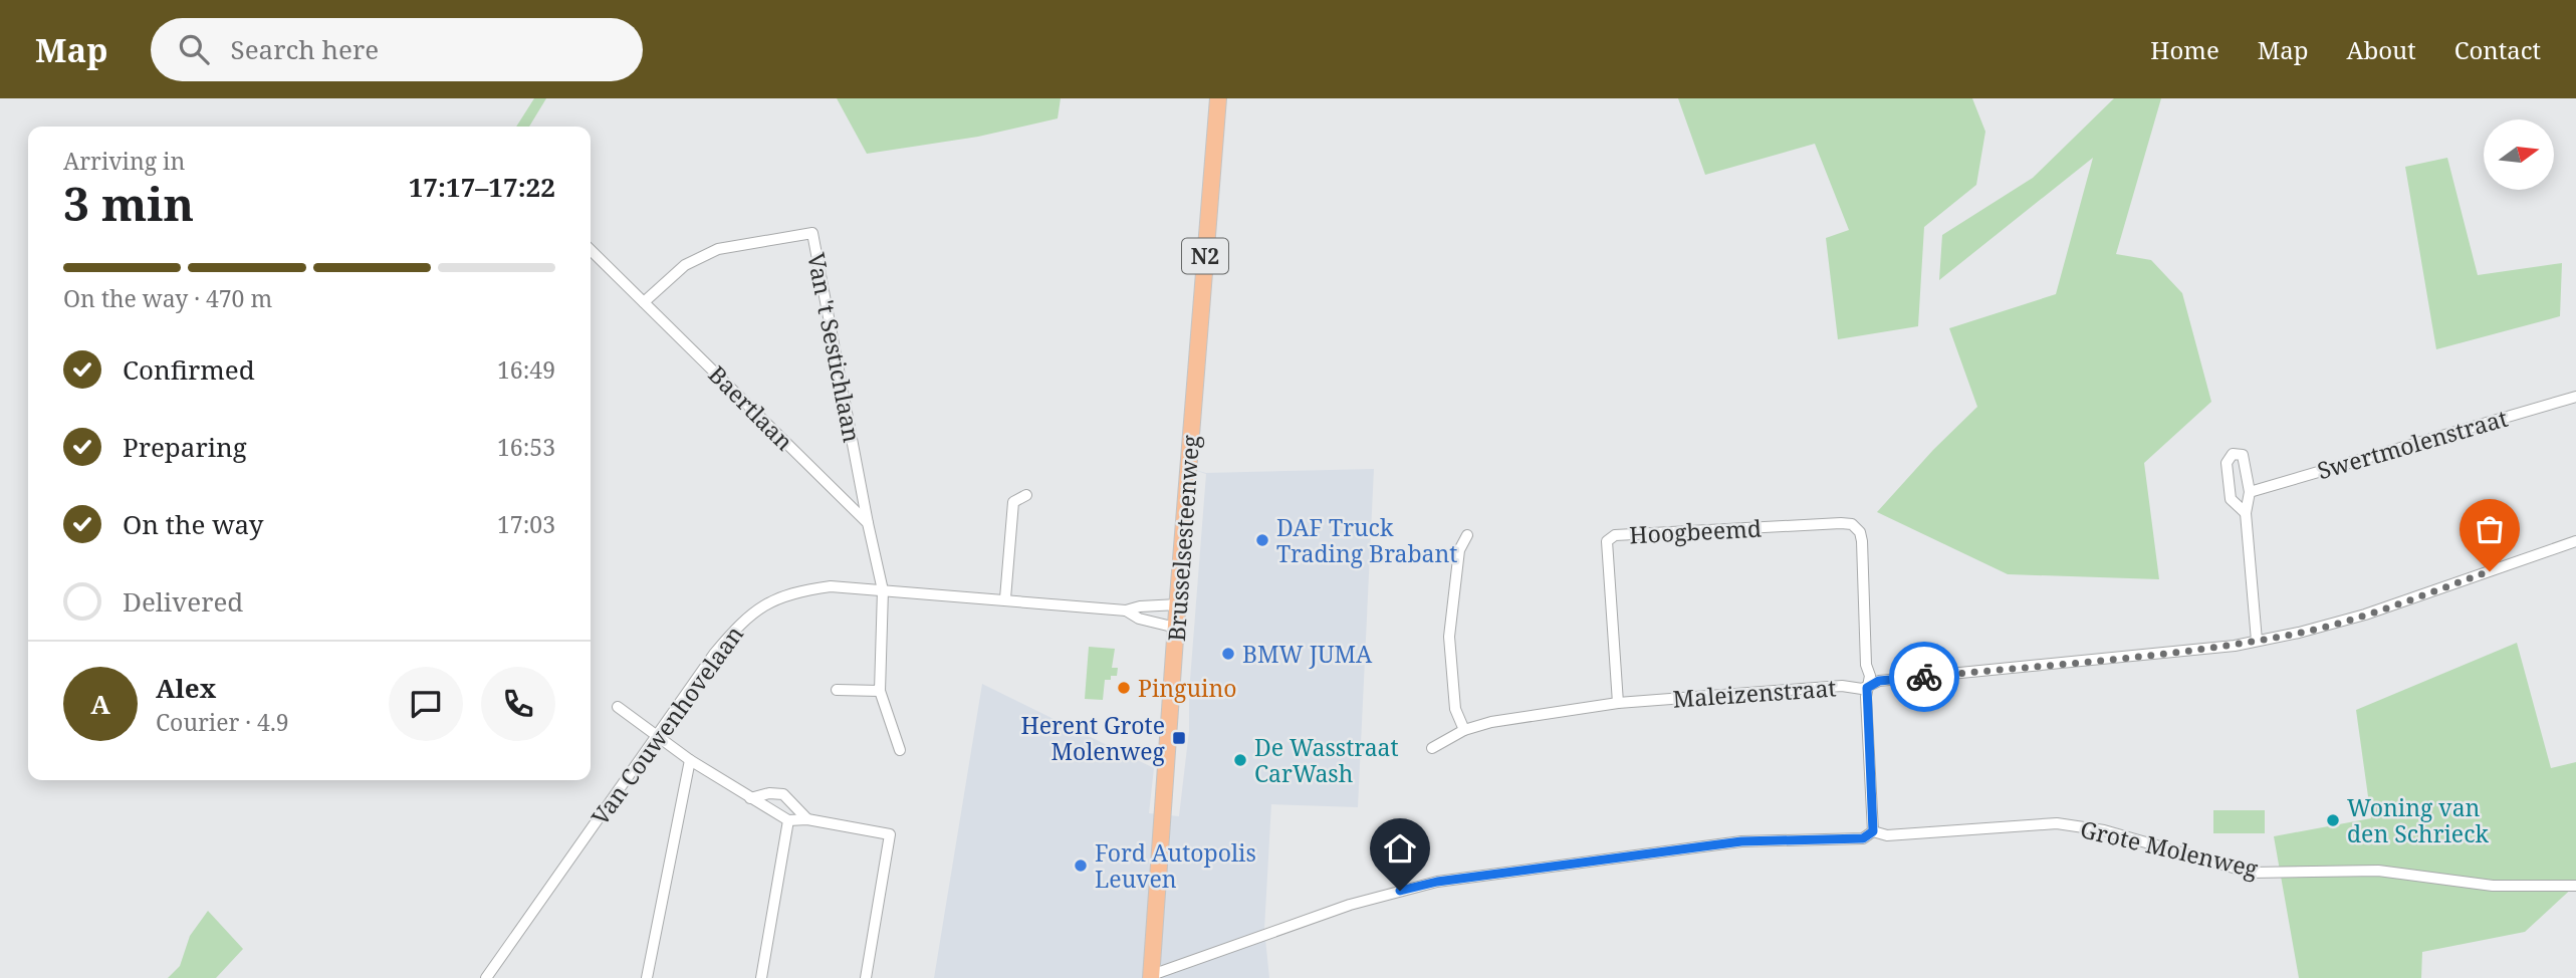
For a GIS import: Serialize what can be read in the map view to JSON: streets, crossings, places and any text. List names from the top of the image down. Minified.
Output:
{"streets":{"main road":["N2","Brusselsesteenweg"],"street":["Van 't Sestichlaan","Baertlaan","Swertmolenstraat","Hoogbeemd","Maleizenstraat","Van Couwenhovelaan","Grote Molenweg"]},"crossings":[["Van 't Sestichlaan","Baertlaan"],["Hoogbeemd","Maleizenstraat"],["Brusselsesteenweg","Van Couwenhovelaan"],["Brusselsesteenweg","Grote Molenweg"]],"places":{"other":["DAF Truck Trading Brabant","BMW JUMA","Pinguino","De Wasstraat CarWash","Woning van den Schrieck","Ford Autopolis Leuven"],"transit":["Herent Grote Molenweg"]},"north":"right","page":{"header":"Map","search":"Search here","nav":["Home","Map","About","Contact"],"heading":["3 min","Arriving in","17:17–17:22"],"panel":["Alex","Courier · 4.9"],"bar":"On the way · 470 m","list":[["Confirmed","16:49"],["Preparing","16:53"],["On the way","17:03"],"Delivered"],"round":"A"}}
